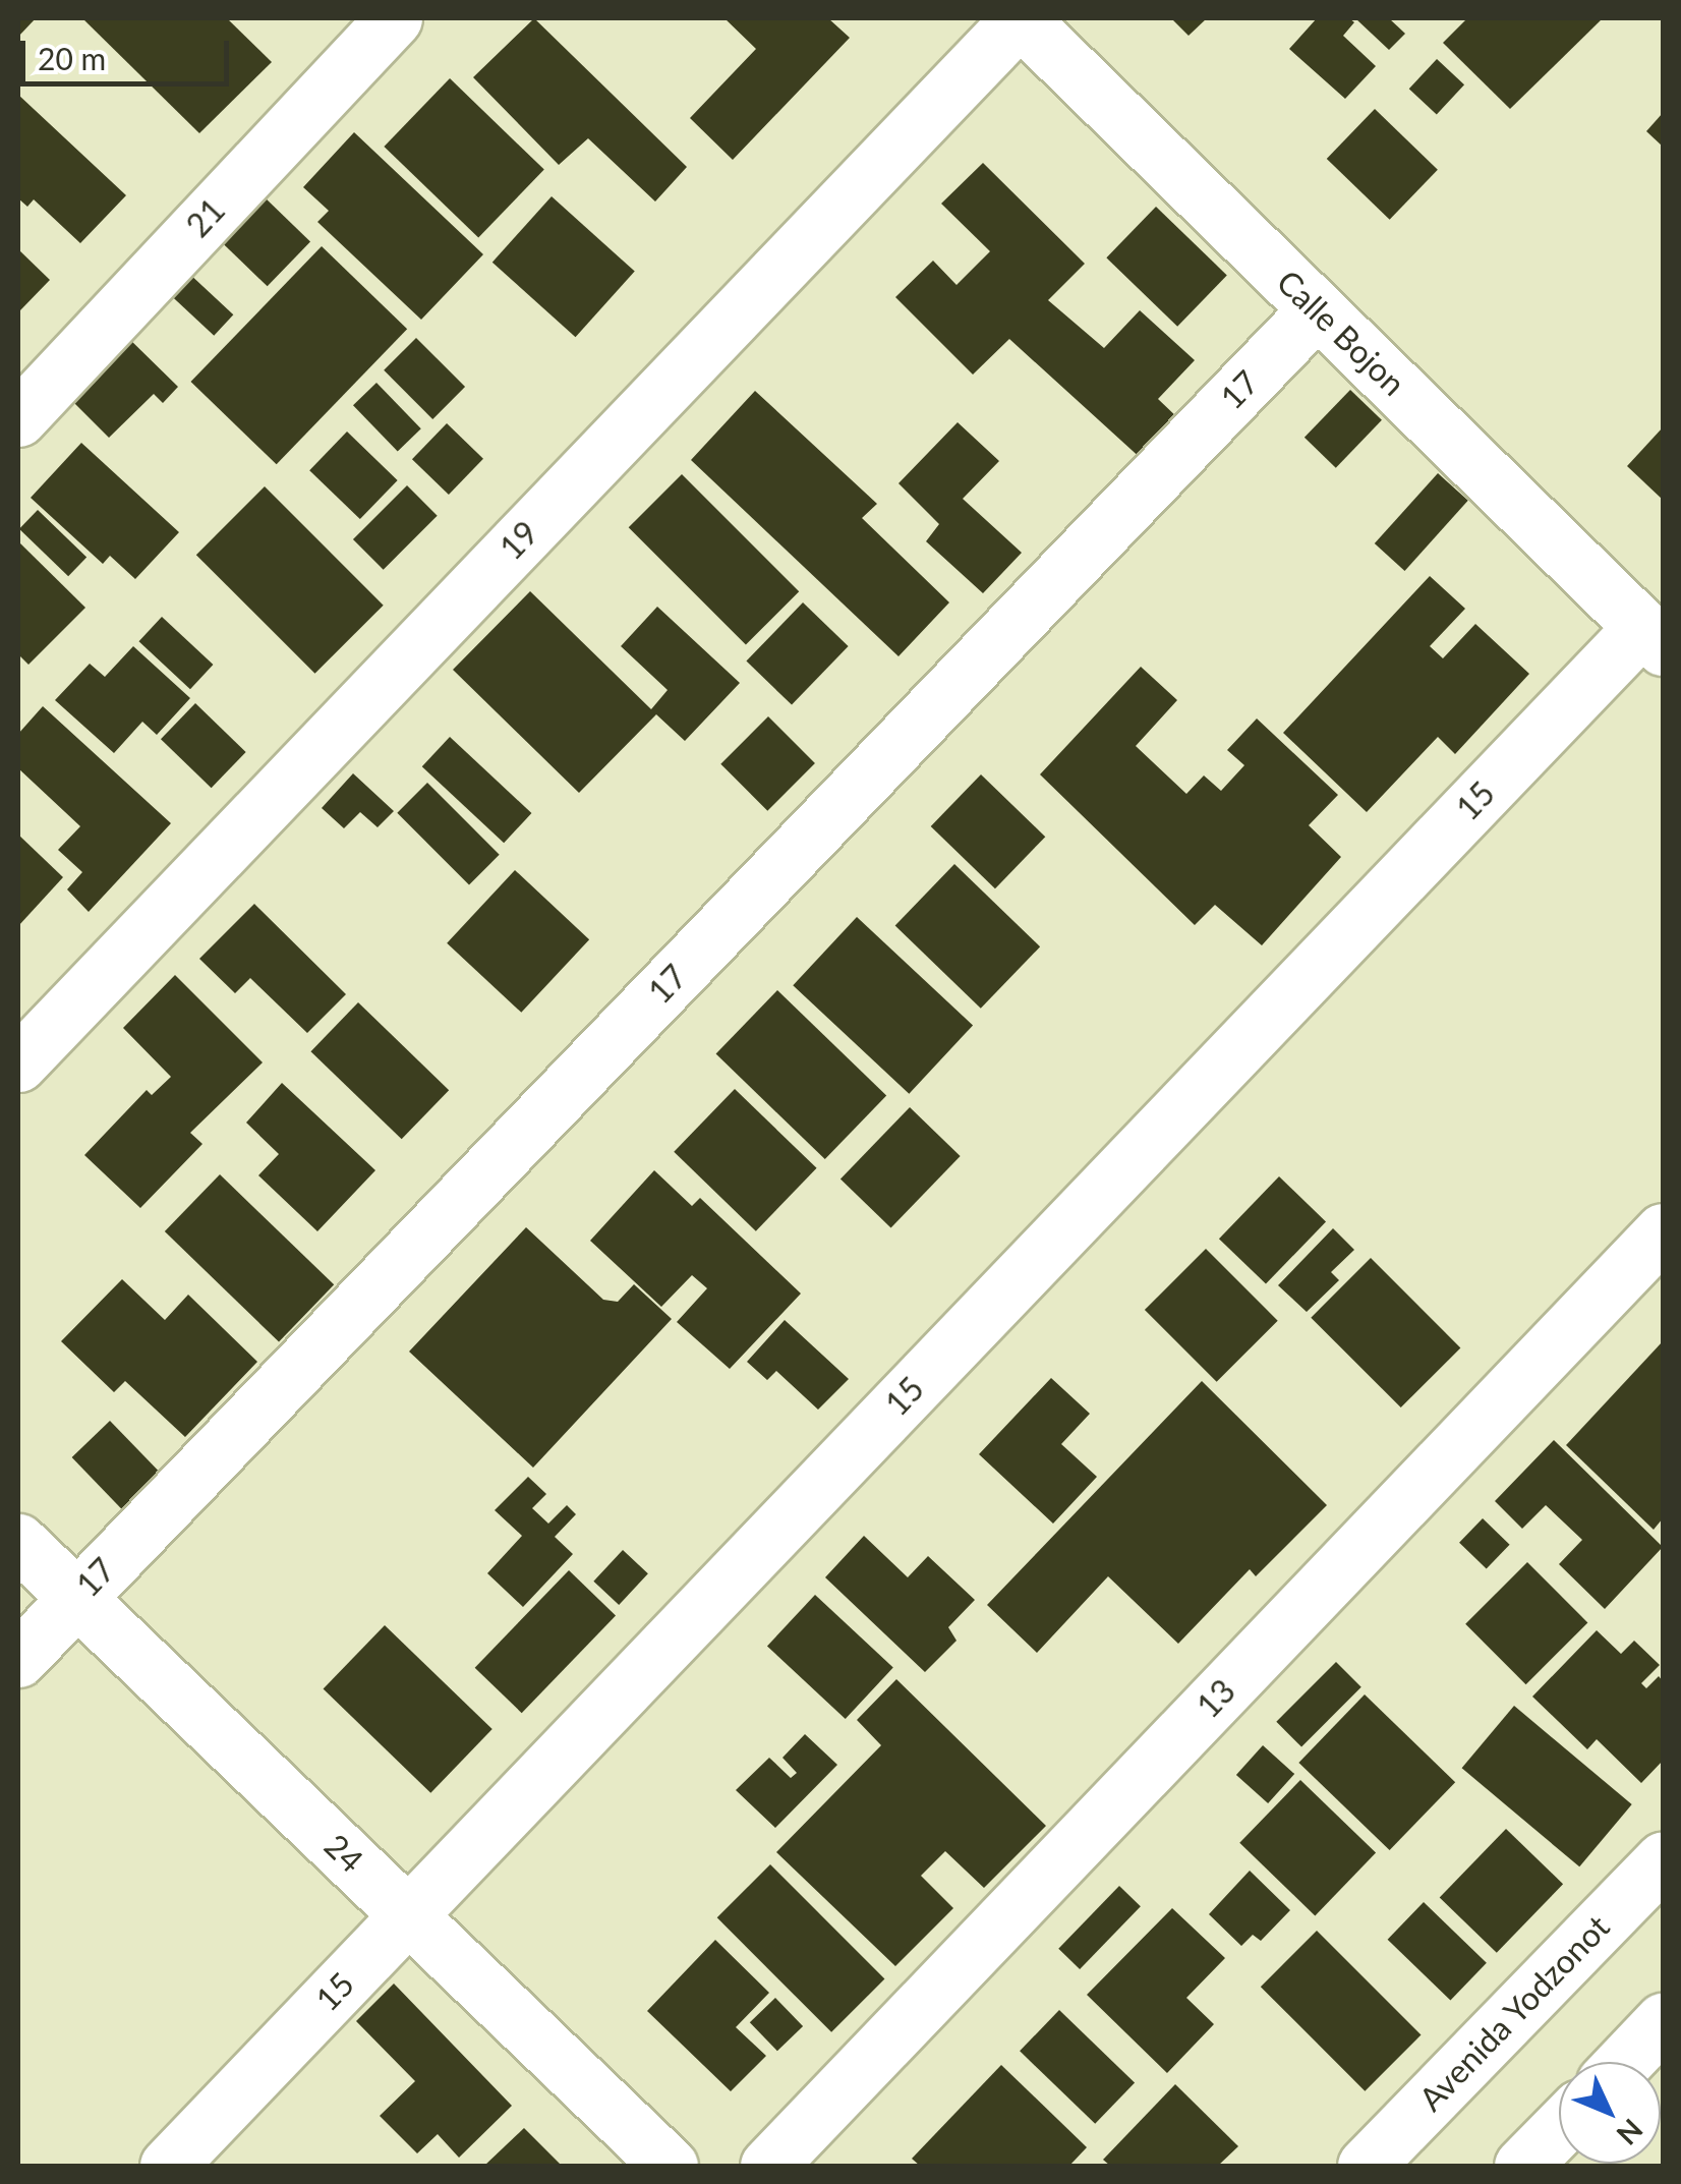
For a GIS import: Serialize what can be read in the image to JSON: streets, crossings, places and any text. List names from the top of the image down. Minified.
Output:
{"streets":{"street":["21","Calle Bojon","17","19","15","13","24","Avenida Yodzonot"]},"crossings":[["Calle Bojon","17"],["Calle Bojon","19"],["Calle Bojon","15"],["17","24"],["15","24"]],"scale_bar":"20 m","north":"bottom right"}
